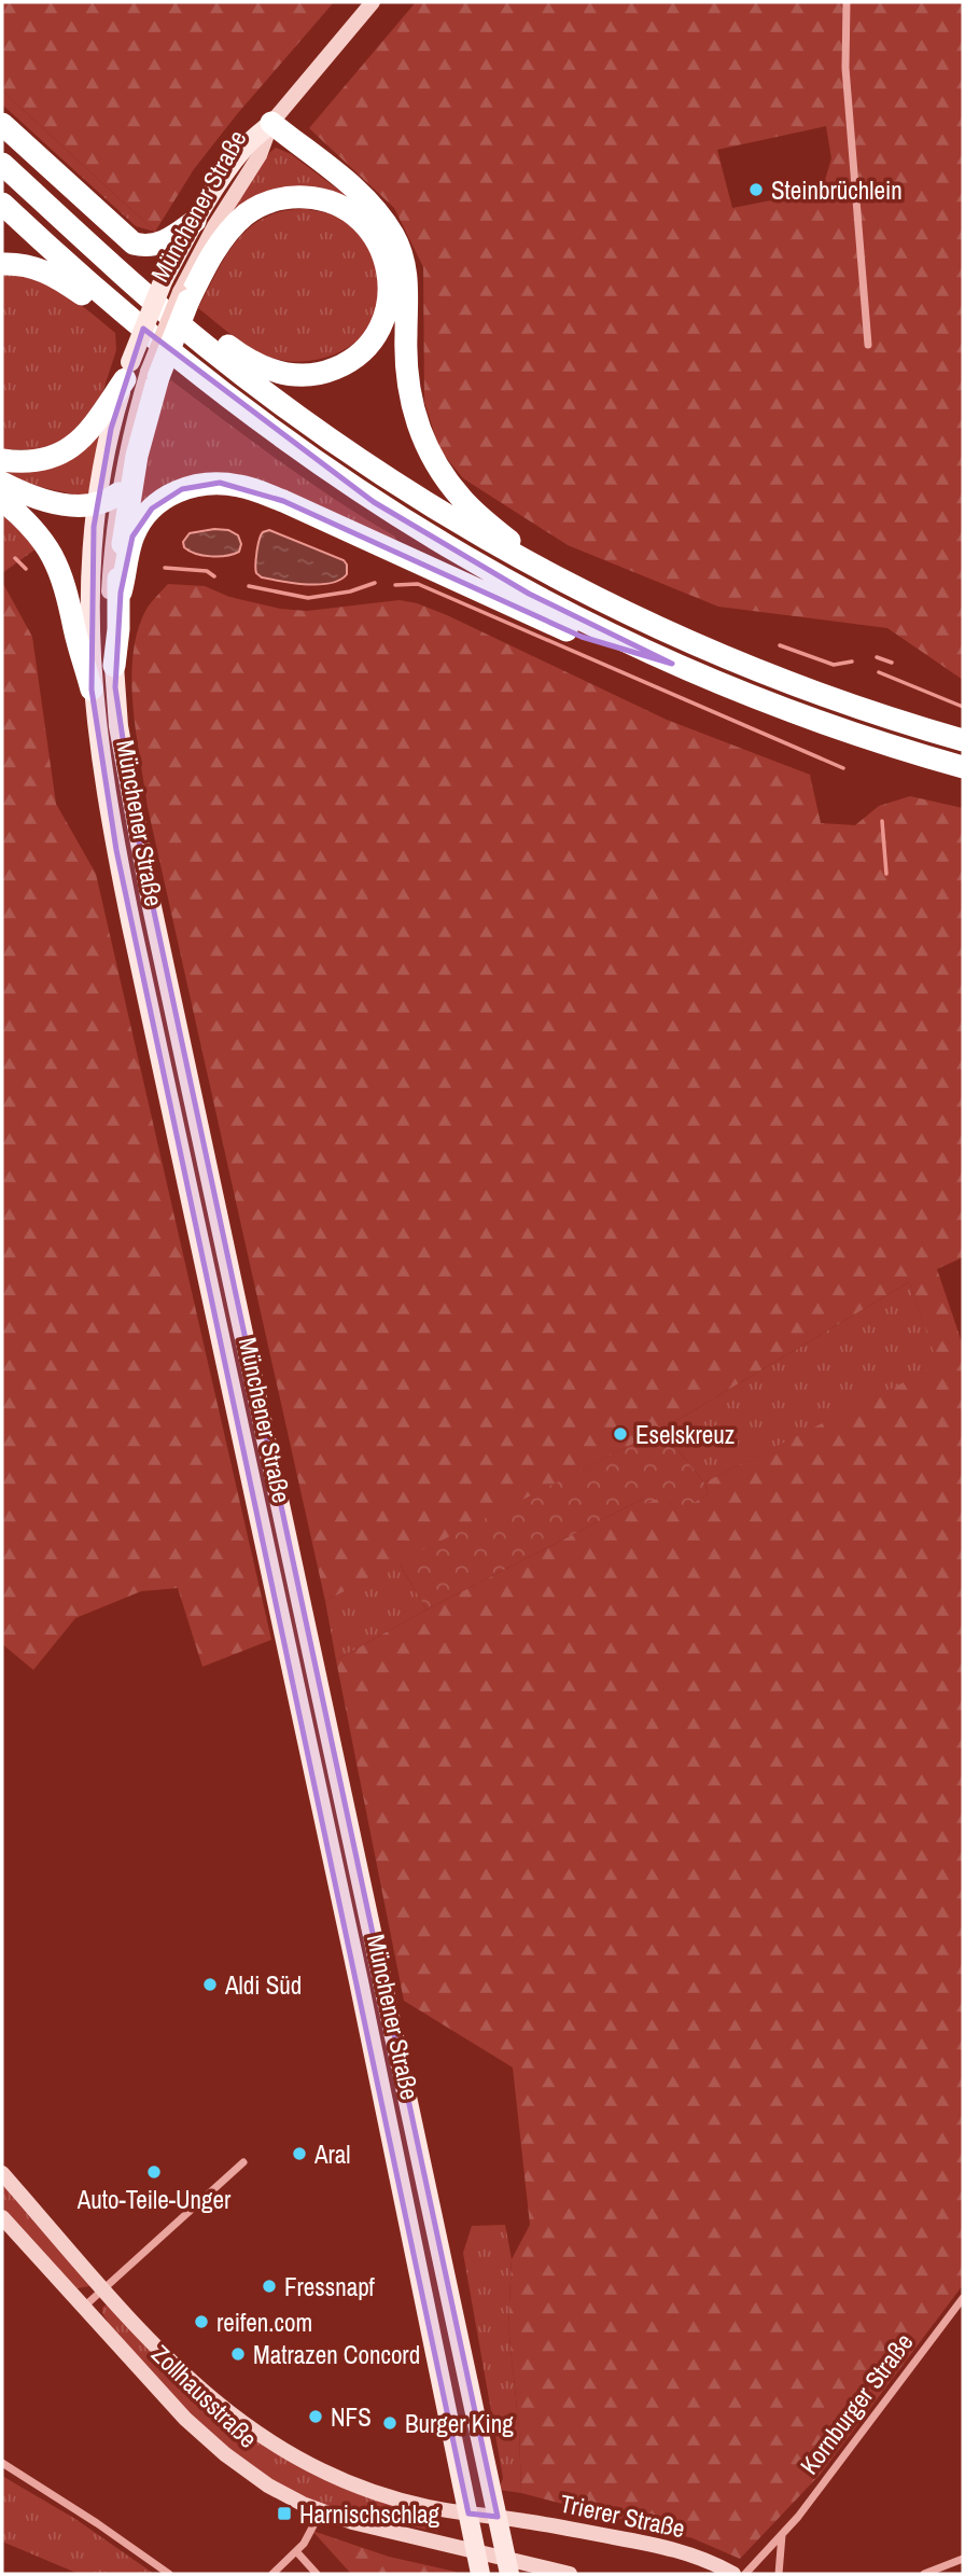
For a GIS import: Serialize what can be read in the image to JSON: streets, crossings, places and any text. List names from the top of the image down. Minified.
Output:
{"streets":{"main road":["Münchener Straße","Zollhausstraße","Trierer Straße"],"street":["Kornburger Straße"]},"crossings":[["Münchener Straße","Zollhausstraße"],["Münchener Straße","Trierer Straße"],["Zollhausstraße","Trierer Straße"]],"places":{"other":["Steinbrüchlein","Eselskreuz","Aldi Süd","Aral","Auto-Teile-Unger","Fressnapf","reifen.com","Matrazen Concord","NFS","Burger King"],"transit":["Harnischschlag"]}}
